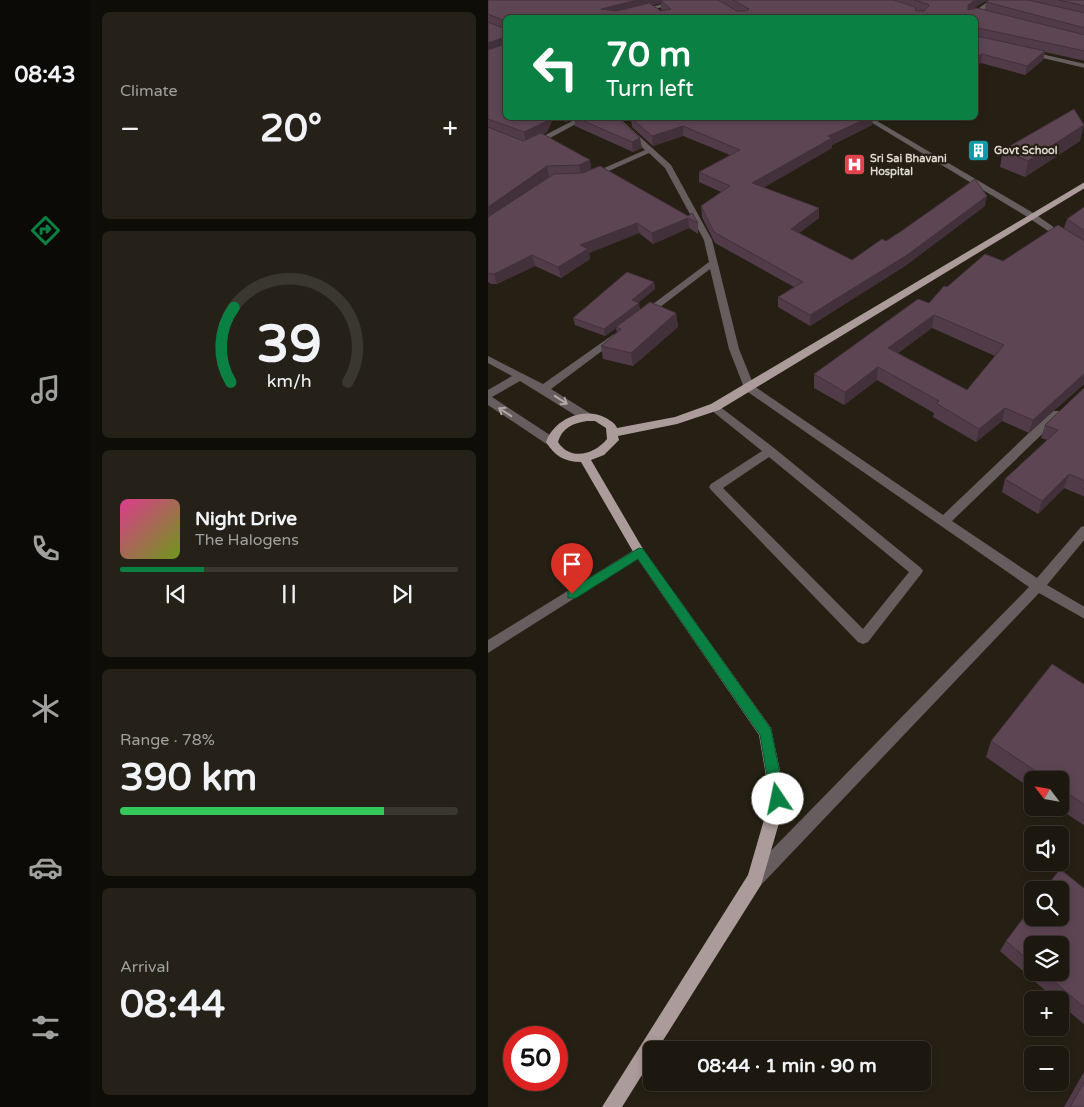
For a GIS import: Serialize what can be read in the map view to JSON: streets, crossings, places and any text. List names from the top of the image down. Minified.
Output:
{"places":{"building":["Govt School"],"hospital":["Sri Sai Bhavani Hospital"]},"north":"top left","page":{"tabs":"08:43","tile":["Climate",["Range · 78%","390 km"],["Arrival","08:44"]],"turn":["70 m","Turn left"],"heat":["−","20°","+"],"song":["Night Drive","The Halogens"],"map_buttons":["+","−"],"limit":"50","trip":"08:44 · 1 min · 90 m","gauge":["39","km/h"]}}
